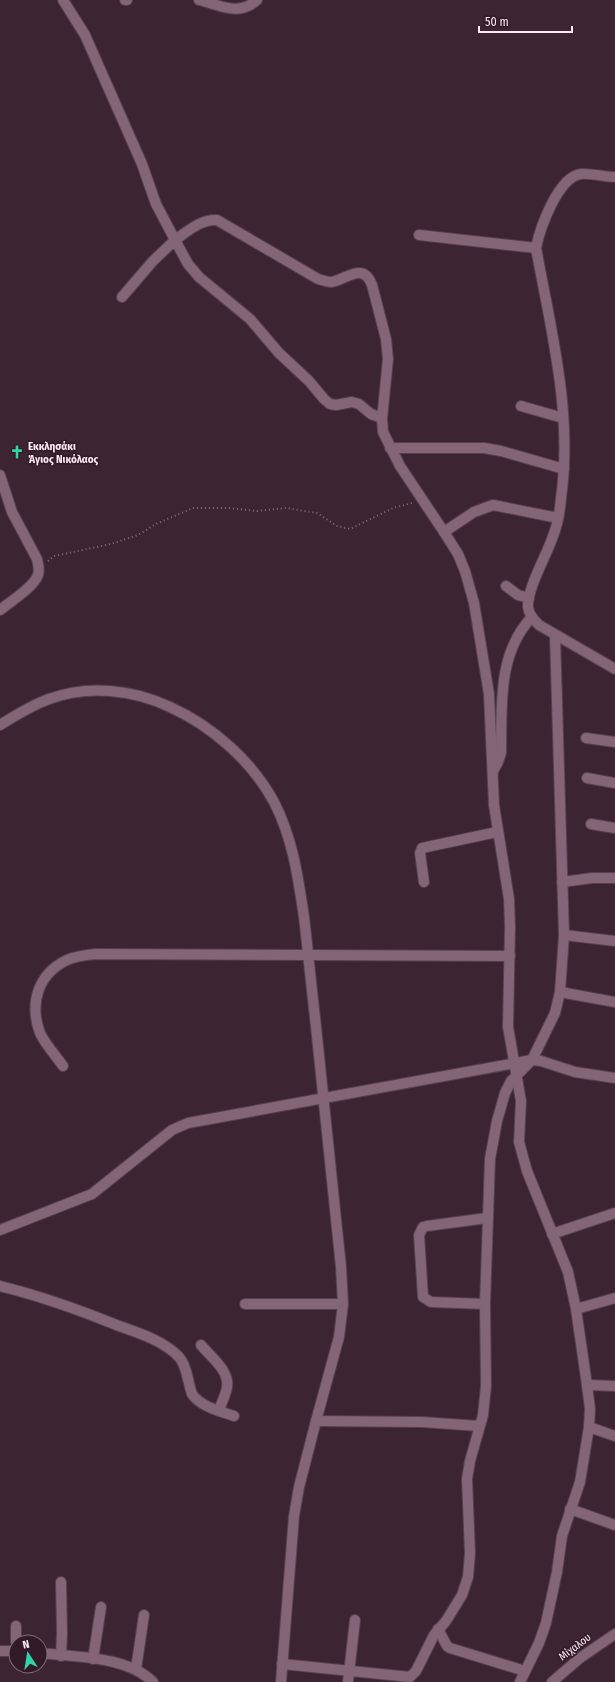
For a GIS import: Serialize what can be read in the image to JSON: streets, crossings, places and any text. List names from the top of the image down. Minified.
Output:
{"streets":{"street":["Μίχαλου"]},"places":{"church":["Εκκλησάκι Άγιος Νικόλαος"]},"scale_bar":"50 m","north":"top"}
